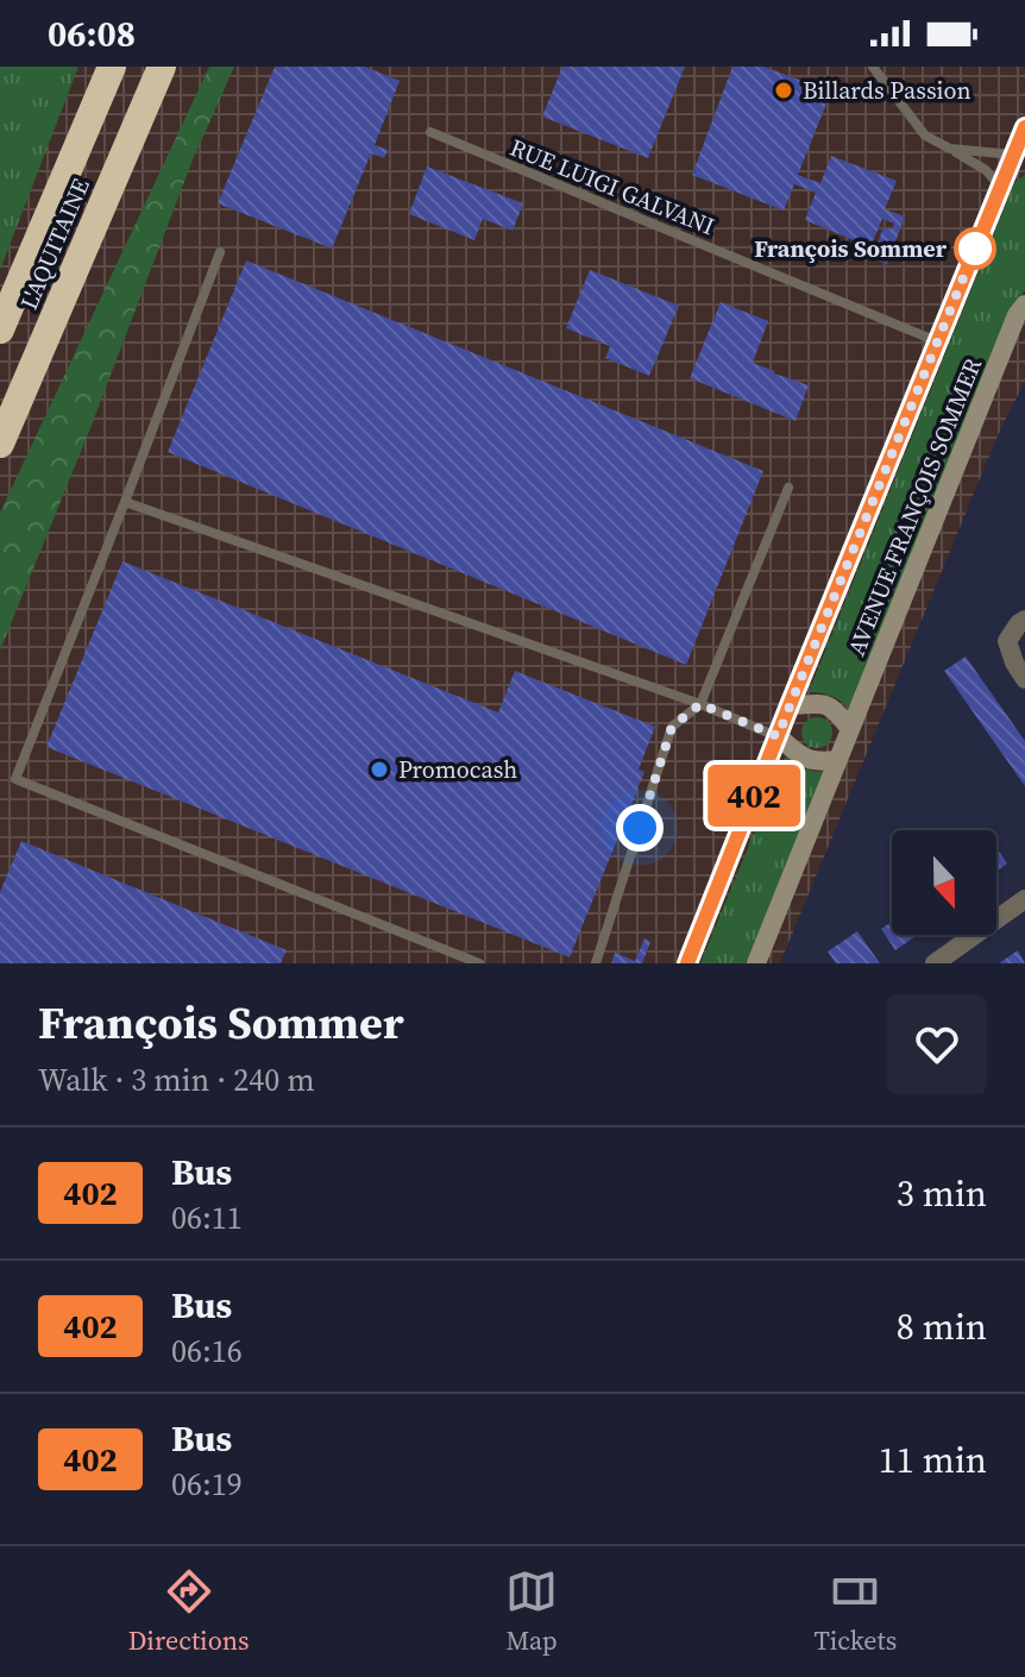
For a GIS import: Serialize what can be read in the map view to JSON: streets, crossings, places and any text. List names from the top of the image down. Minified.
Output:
{"streets":{"highway":["L'AQUITAINE"],"street":["AVENUE FRANÇOIS SOMMER"],"lane":["RUE LUIGI GALVANI"]},"crossings":[["RUE LUIGI GALVANI","AVENUE FRANÇOIS SOMMER"]],"places":["Billards Passion","François Sommer","Promocash"],"lines":["bus line 402"],"north":"bottom","page":{"status":"06:08","on_map":"402","heading":["François Sommer","Walk · 3 min · 240 m"],"list":[{"mark":"402","name":"Bus","note":"06:11","value":"3 min"},{"mark":"402","name":"Bus","note":"06:16","value":"8 min"},{"mark":"402","name":"Bus","note":"06:19","value":"11 min"}],"tabs":["Directions","Map","Tickets"]}}
